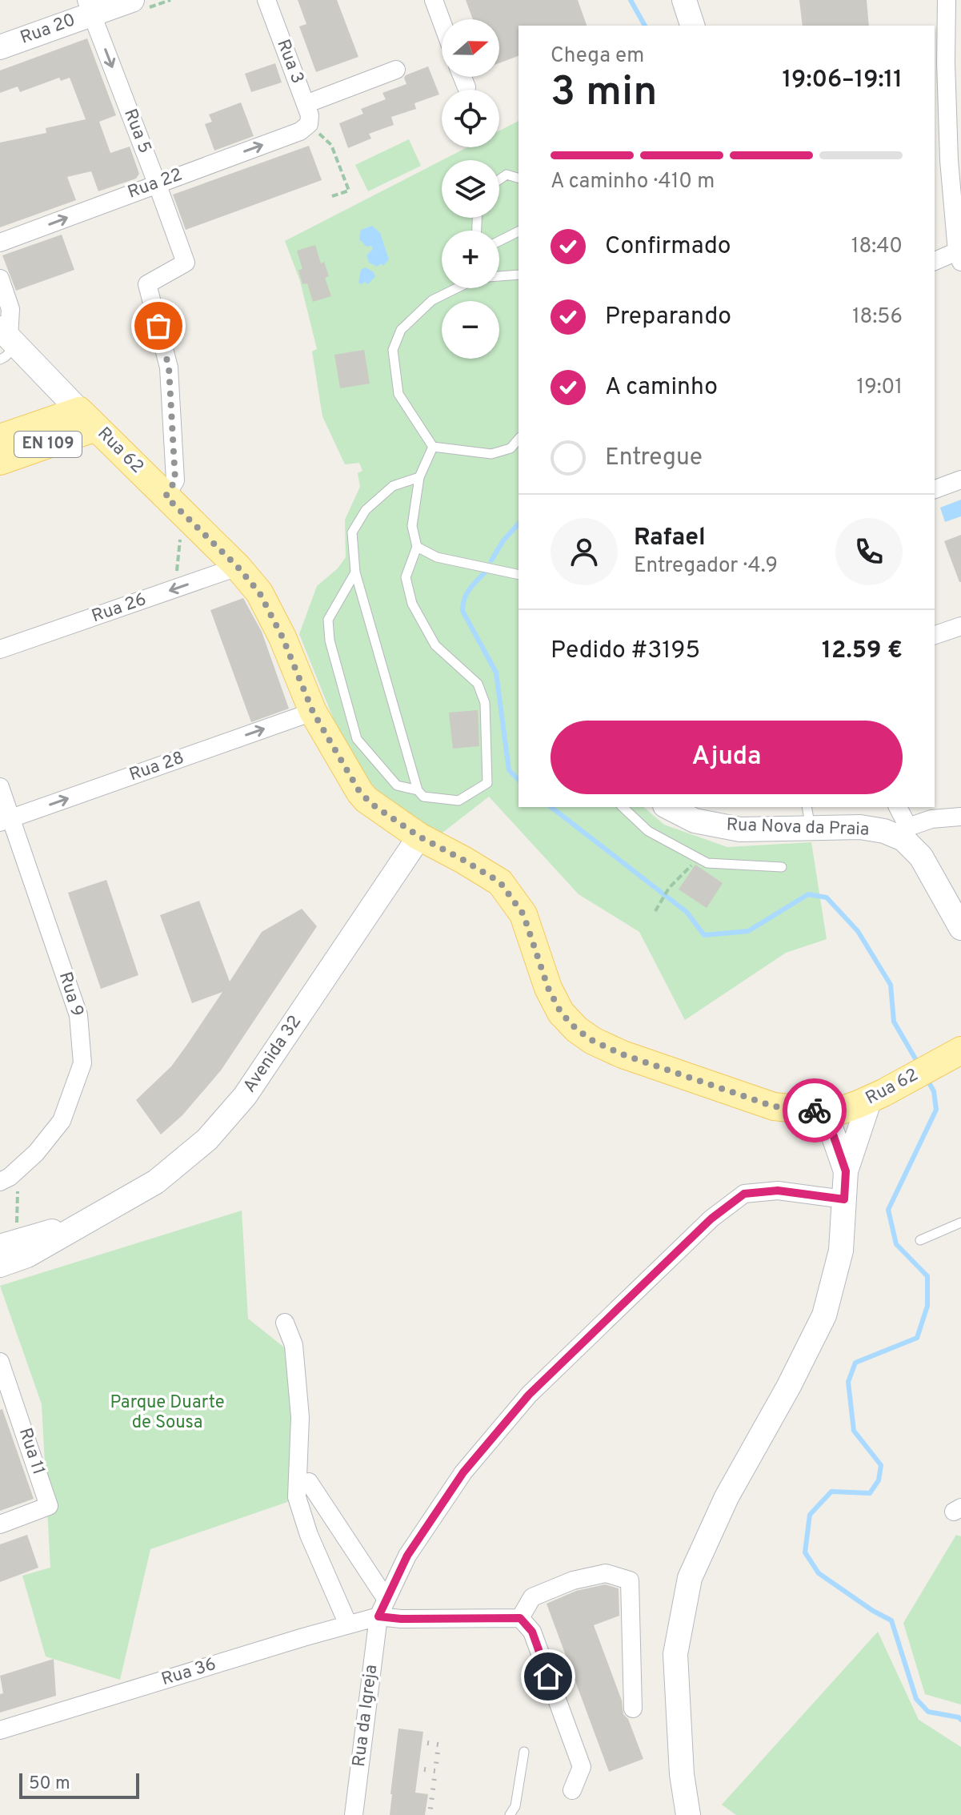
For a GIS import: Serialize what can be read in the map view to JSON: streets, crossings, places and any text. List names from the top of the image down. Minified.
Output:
{"streets":{"main road":["EN 109","Rua 62"],"street":["Rua 20","Rua 3","Rua 5","Rua 22","Rua 26","Rua 28","Rua Nova da Praia","Rua 9","Avenida 32","Rua 11","Rua 36","Rua da Igreja"]},"crossings":[["Rua 20","Rua 5"],["Rua 3","Rua 22"],["Rua 5","Rua 22"],["Rua 5","Rua 62"],["EN 109","Rua 62"],["Rua 62","Rua 26"],["Rua 62","Rua 28"],["Rua 62","Avenida 32"],["Rua 28","Rua 9"],["Rua 36","Rua da Igreja"]],"one_way":["Rua 22","Rua 26","Rua 28"],"parks":["Parque Duarte de Sousa"],"scale_bar":"50 m","north":"right","page":{"map_buttons":["+","−"],"heading":["3 min","Chega em","19:06–19:11"],"panel":["Rafael","Entregador · 4.9","Pedido #3195","12.59 €"],"bar":"A caminho · 410 m","list":[["Confirmado","18:40"],["Preparando","18:56"],["A caminho","19:01"],"Entregue"],"buttons":"Ajuda","scale":"50 m"}}
